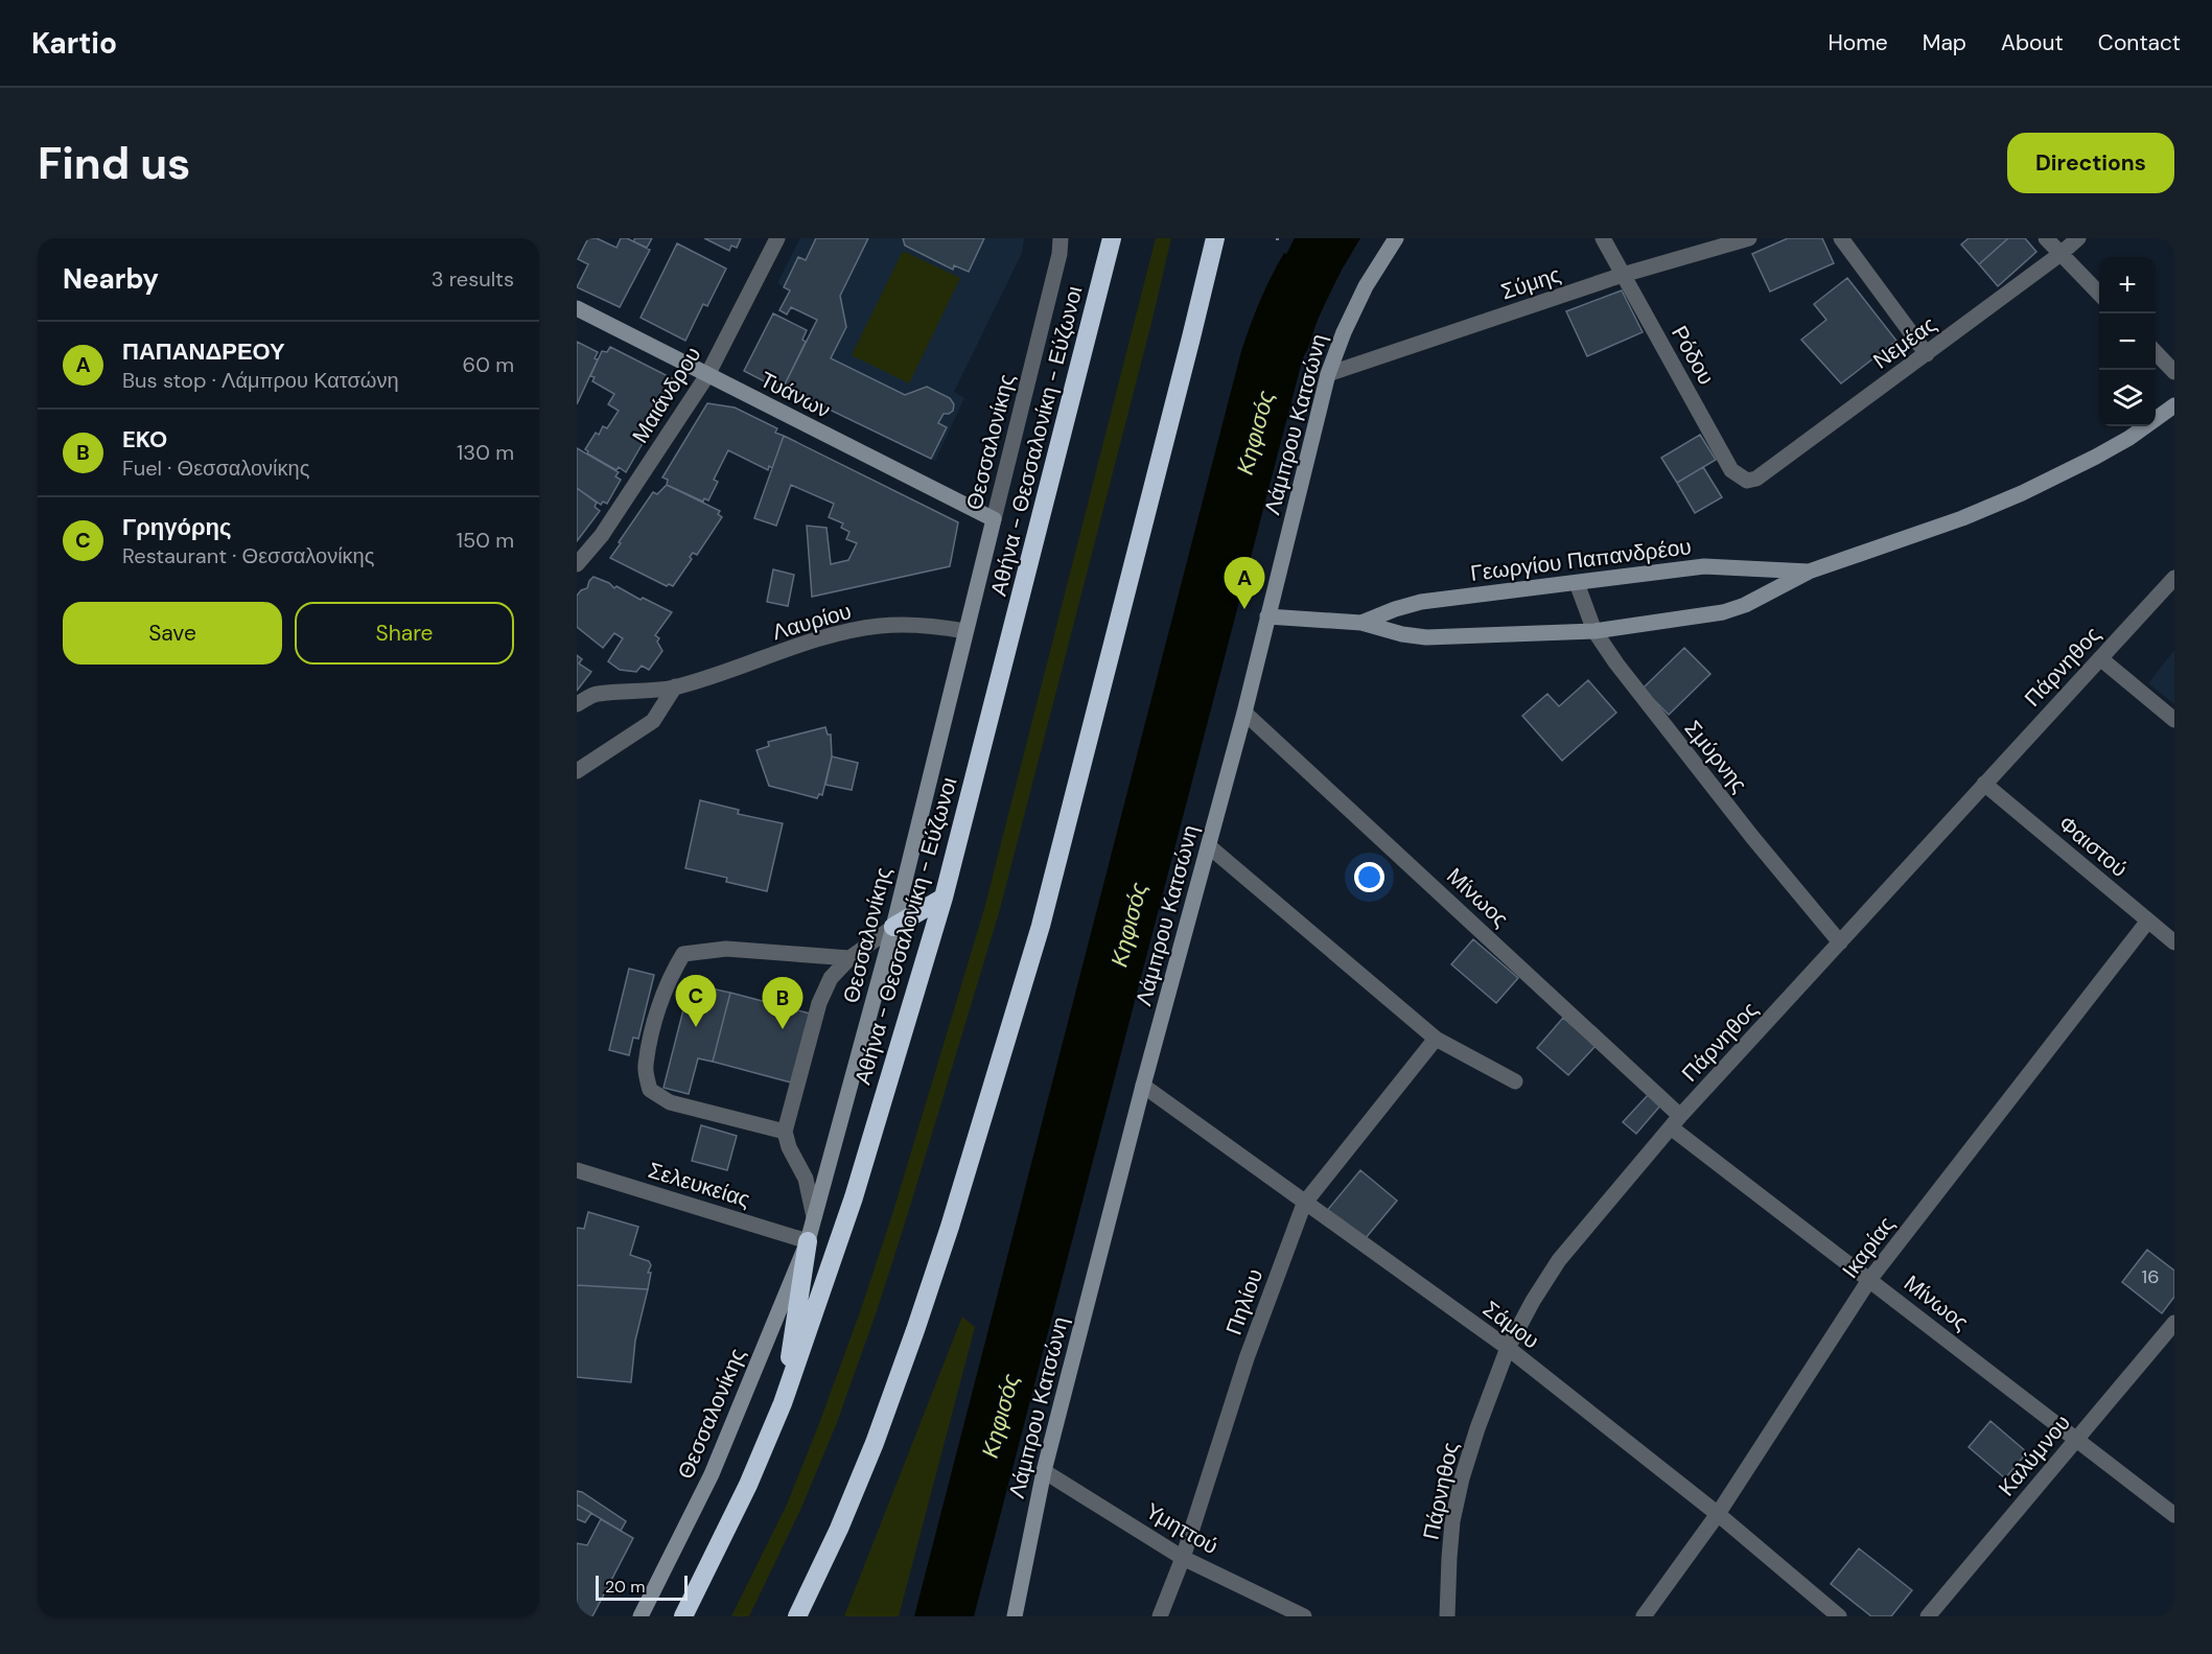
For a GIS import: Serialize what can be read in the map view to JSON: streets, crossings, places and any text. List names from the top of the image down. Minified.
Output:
{"streets":{"highway":["Αθήνα - Θεσσαλονίκη - Εύζωνοι"],"street":["Σύμης","Νεμέας","Ρόδου","Μαιάνδρου","Τυάνων","Λάμπρου Κατσώνη","Θεσσαλονίκης","Γεωργίου Παπανδρέου","Λαυρίου","Πάρνηθος","Σμύρνης","Φαιστού","Μίνωος","Σελευκείας","Ικαρίας","Πηλίου","Σάμου","Καλύμνου","Υμηττού"]},"crossings":[["Σύμης","Ρόδου"],["Σύμης","Λάμπρου Κατσώνη"],["Νεμέας","Ρόδου"],["Μαιάνδρου","Τυάνων"],["Τυάνων","Θεσσαλονίκης"],["Λάμπρου Κατσώνη","Γεωργίου Παπανδρέου"],["Λάμπρου Κατσώνη","Μίνωος"],["Λάμπρου Κατσώνη","Σάμου"],["Λάμπρου Κατσώνη","Υμηττού"],["Θεσσαλονίκης","Λαυρίου"],["Θεσσαλονίκης","Σελευκείας"],["Γεωργίου Παπανδρέου","Σμύρνης"],["Πάρνηθος","Σμύρνης"],["Πάρνηθος","Φαιστού"],["Πάρνηθος","Μίνωος"],["Πάρνηθος","Σάμου"],["Φαιστού","Ικαρίας"],["Μίνωος","Ικαρίας"],["Μίνωος","Καλύμνου"],["Ικαρίας","Σάμου"],["Πηλίου","Σάμου"],["Πηλίου","Υμηττού"]],"water":["Κηφισός"],"house_numbers":["16"],"scale_bar":"20 m","page":{"header":"Kartio","nav":["Home","Map","About","Contact"],"buttons":["Directions",["Save","Share"]],"title":"Find us","heading":["Nearby","3 results"],"map_buttons":["+","−"],"list":[{"mark":"A","name":"ΠΑΠΑΝΔΡΕΟΥ","note":"Bus stop · Λάμπρου Κατσώνη","value":"60 m"},{"mark":"B","name":"EKO","note":"Fuel · Θεσσαλονίκης","value":"130 m"},{"mark":"C","name":"Γρηγόρης","note":"Restaurant · Θεσσαλονίκης","value":"150 m"}],"pins":["A","C","B"],"scale":"20 m"}}
